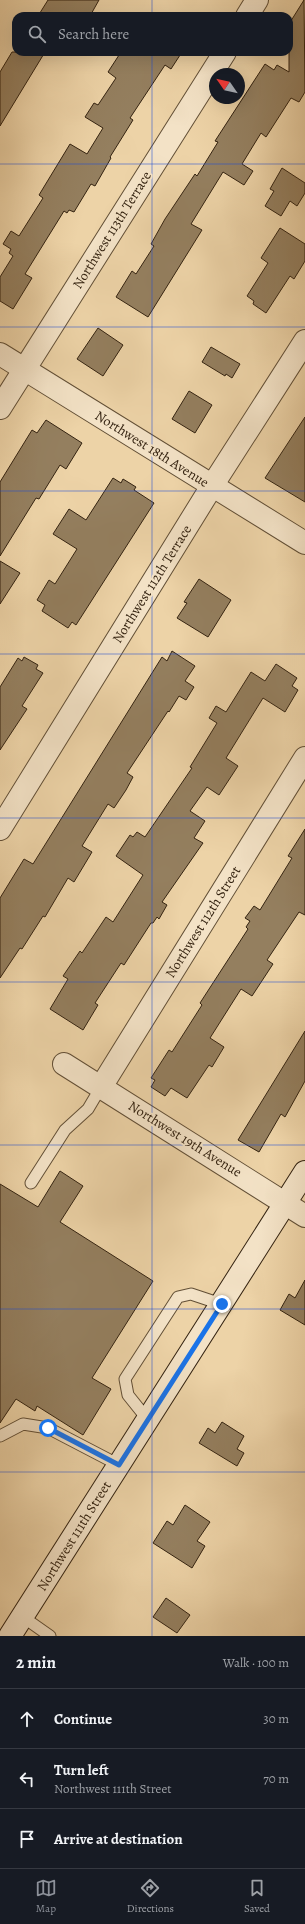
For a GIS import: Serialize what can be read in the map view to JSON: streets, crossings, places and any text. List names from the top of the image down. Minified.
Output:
{"streets":{"street":["Northwest 113th Terrace","Northwest 18th Avenue","Northwest 112th Terrace","Northwest 112th Street","Northwest 19th Avenue","Northwest 111th Street"]},"crossings":[["Northwest 113th Terrace","Northwest 18th Avenue"],["Northwest 18th Avenue","Northwest 112th Terrace"],["Northwest 112th Street","Northwest 19th Avenue"],["Northwest 19th Avenue","Northwest 111th Street"]],"north":"top left","page":{"search":"Search here","heading":["2 min","Walk · 100 m"],"list":[["Continue","30 m"],["Turn left","Northwest 111th Street","70 m"],"Arrive at destination"],"nav":["Map","Directions","Saved"]}}
